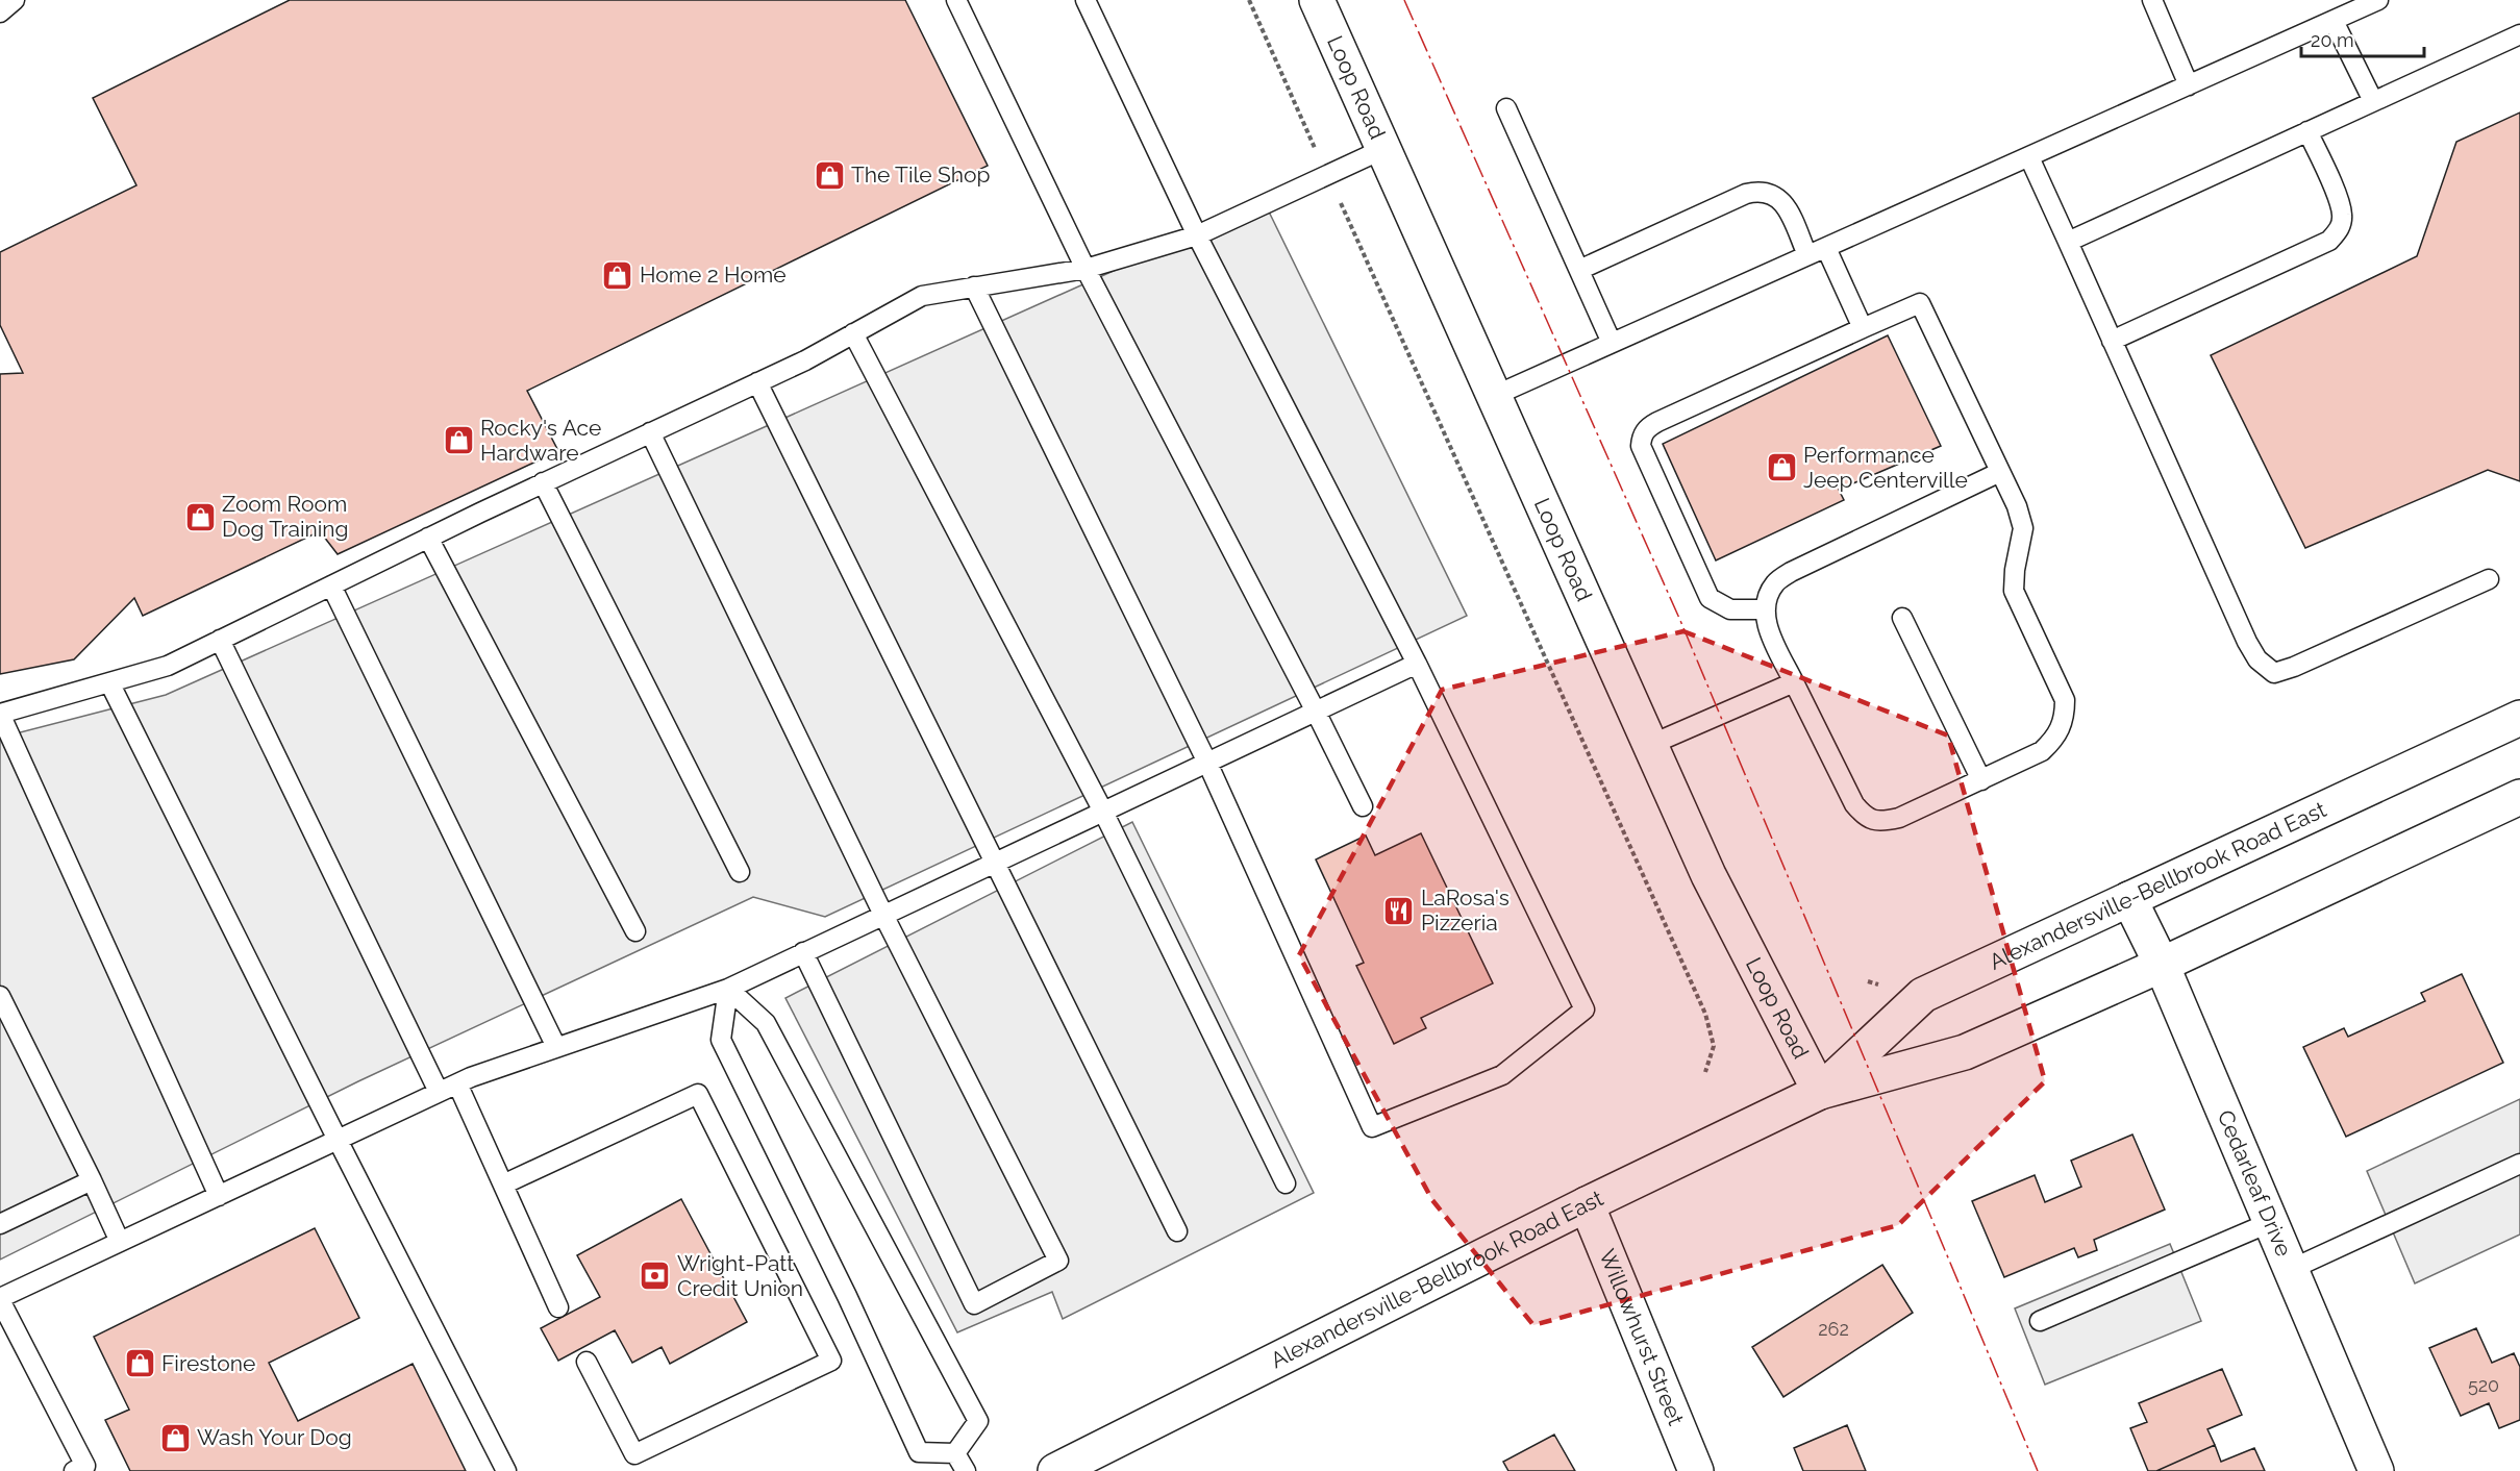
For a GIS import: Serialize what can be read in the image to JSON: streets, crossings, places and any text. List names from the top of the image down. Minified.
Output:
{"streets":{"main road":["Loop Road","Alexandersville-Bellbrook Road East","Cedarleaf Drive","Willowhurst Street"]},"crossings":[["Loop Road","Alexandersville-Bellbrook Road East"],["Alexandersville-Bellbrook Road East","Cedarleaf Drive"],["Alexandersville-Bellbrook Road East","Willowhurst Street"]],"places":{"shop":["The Tile Shop","Home 2 Home","Rocky's Ace Hardware","Performance Jeep Centerville","Zoom Room Dog Training","Firestone","Wash Your Dog"],"restaurant":["LaRosa's Pizzeria"],"bank":["Wright-Patt Credit Union"]},"house_numbers":["262","520"],"scale_bar":"20 m"}
